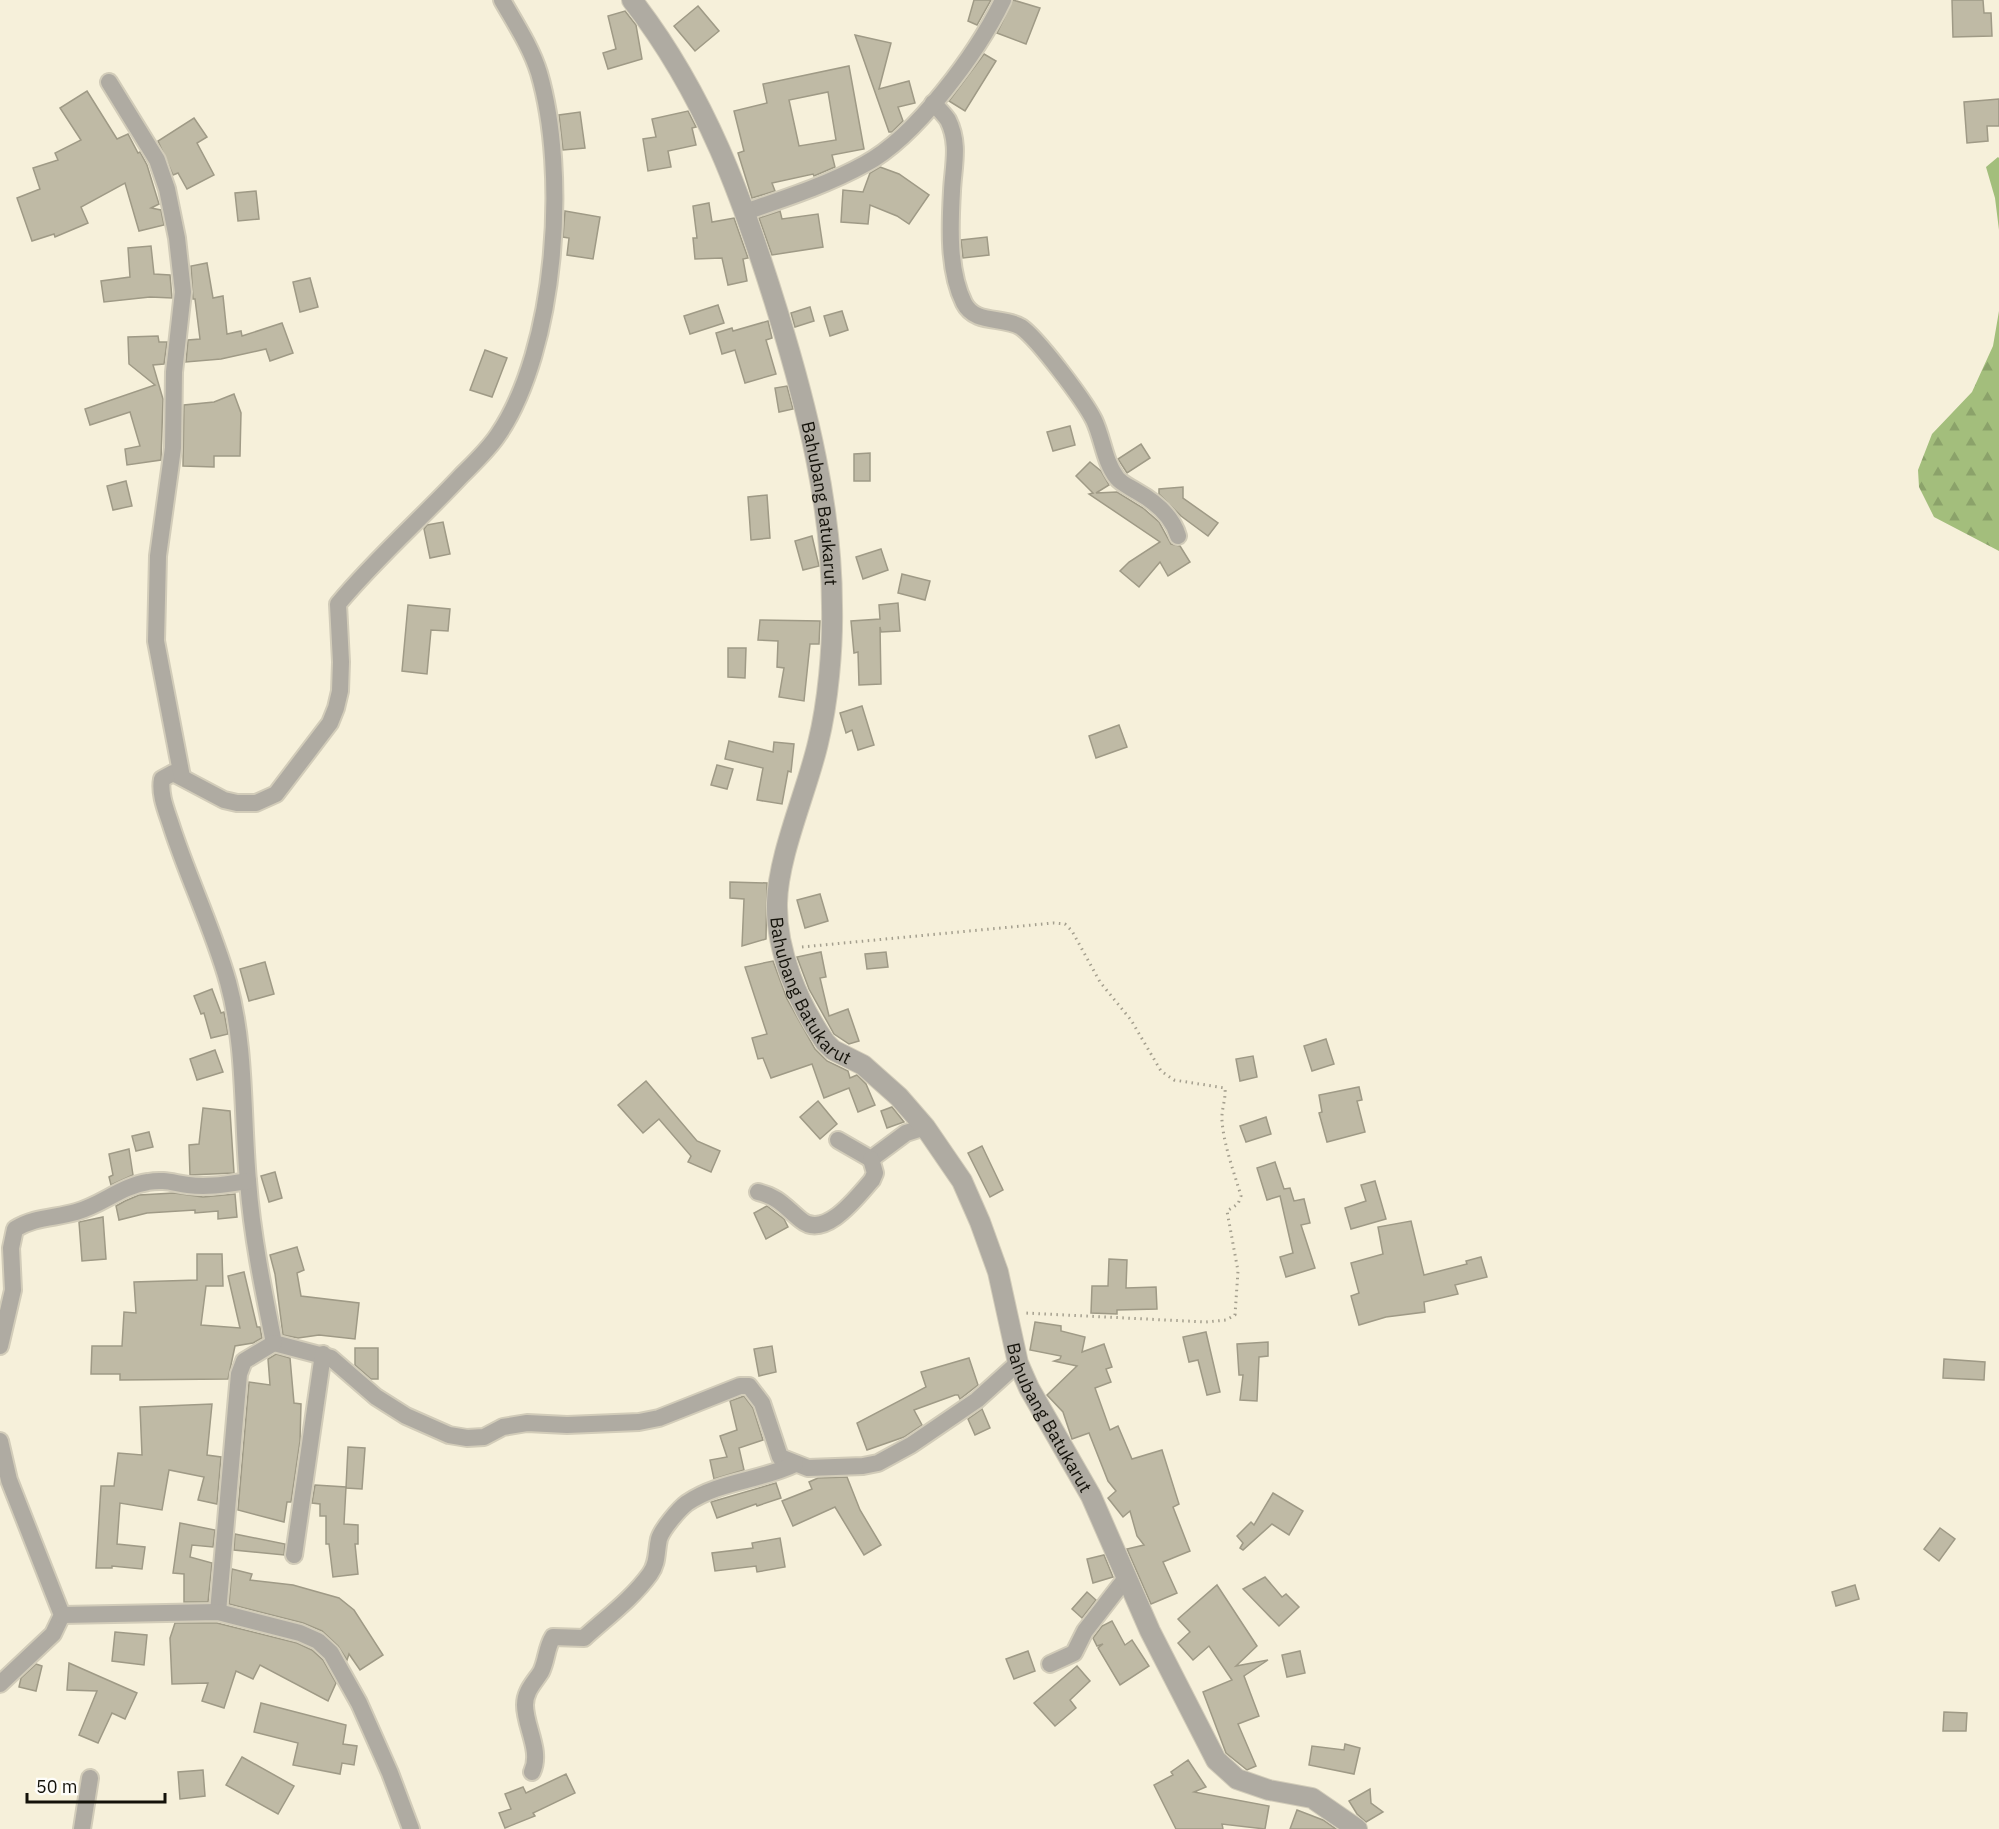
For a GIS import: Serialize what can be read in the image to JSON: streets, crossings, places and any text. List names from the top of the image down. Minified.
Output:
{"streets":{"street":["Bahubang Batukarut"]},"scale_bar":"50 m"}
